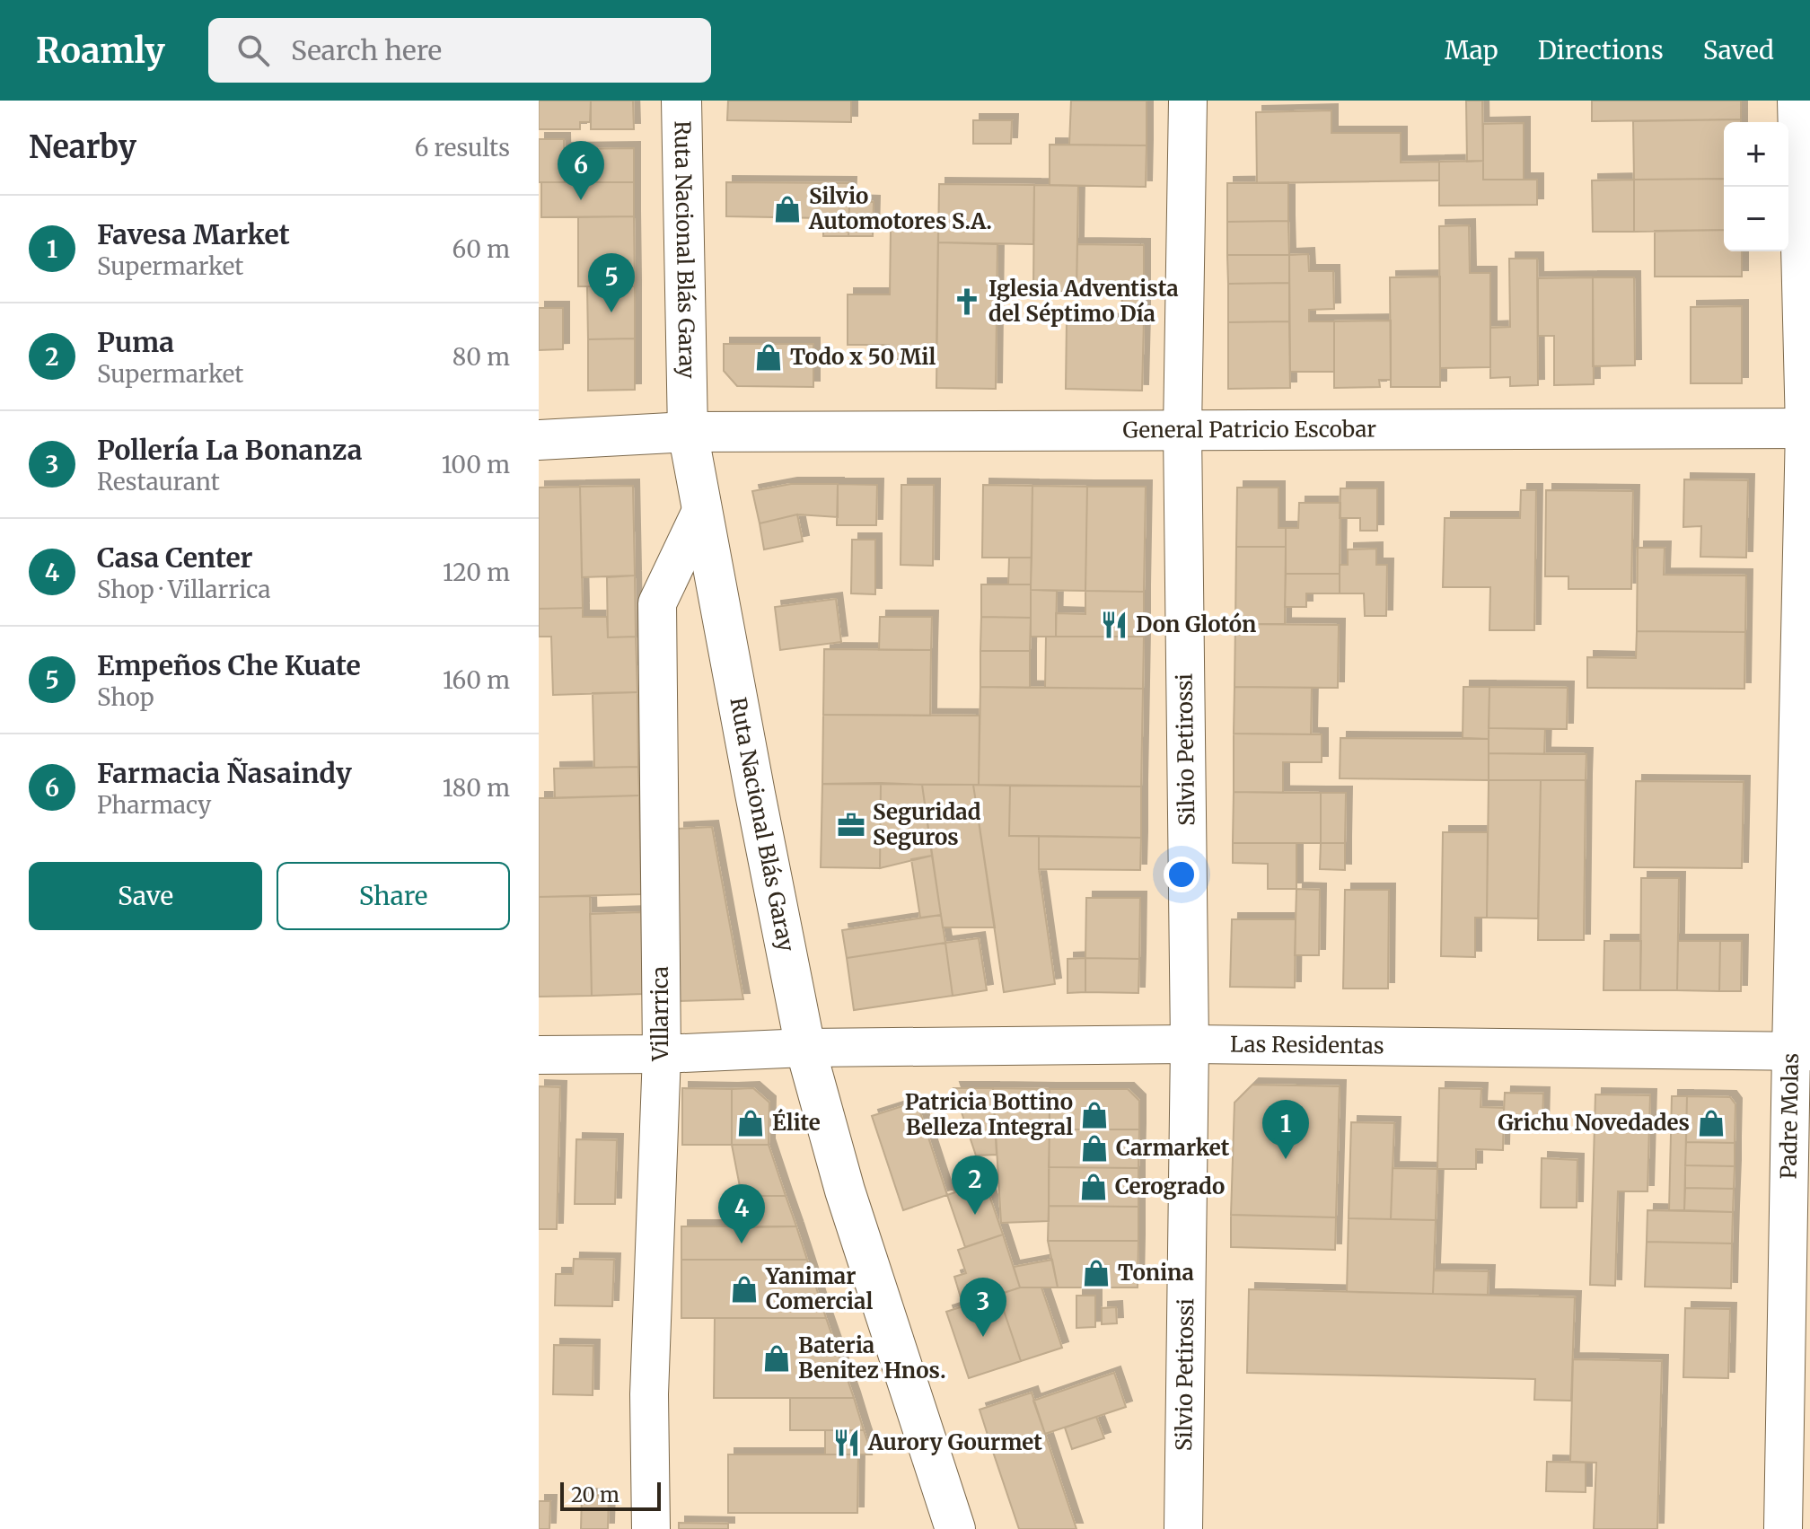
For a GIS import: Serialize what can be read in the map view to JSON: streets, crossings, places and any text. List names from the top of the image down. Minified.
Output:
{"streets":{"main road":["Ruta Nacional Blás Garay","General Patricio Escobar"],"street":["Silvio Petirossi","Villarrica","Las Residentas","Padre Molas"]},"crossings":[["Ruta Nacional Blás Garay","General Patricio Escobar"],["Ruta Nacional Blás Garay","Villarrica"],["Ruta Nacional Blás Garay","Las Residentas"],["General Patricio Escobar","Silvio Petirossi"],["General Patricio Escobar","Padre Molas"],["Silvio Petirossi","Las Residentas"],["Villarrica","Las Residentas"],["Las Residentas","Padre Molas"]],"places":{"shop":["Silvio Automotores S.A.","Todo x 50 Mil","Patricia Bottino Belleza Integral","Élite","Grichu Novedades","Carmarket","Cerogrado","Tonina","Yanimar Comercial","Bateria Benitez Hnos."],"church":["Iglesia Adventista del Séptimo Día"],"restaurant":["Don Glotón","Aurory Gourmet"],"office":["Seguridad Seguros"]},"scale_bar":"20 m","page":{"header":"Roamly","search":"Search here","nav":["Map","Directions","Saved"],"heading":["Nearby","6 results"],"map_buttons":["+","−"],"pins":["6","5","1","2","4","3"],"list":[{"mark":"1","name":"Favesa Market","note":"Supermarket","value":"60 m"},{"mark":"2","name":"Puma","note":"Supermarket","value":"80 m"},{"mark":"3","name":"Pollería La Bonanza","note":"Restaurant","value":"100 m"},{"mark":"4","name":"Casa Center","note":"Shop · Villarrica","value":"120 m"},{"mark":"5","name":"Empeños Che Kuate","note":"Shop","value":"160 m"},{"mark":"6","name":"Farmacia Ñasaindy","note":"Pharmacy","value":"180 m"}],"buttons":["Save","Share"],"scale":"20 m"}}
